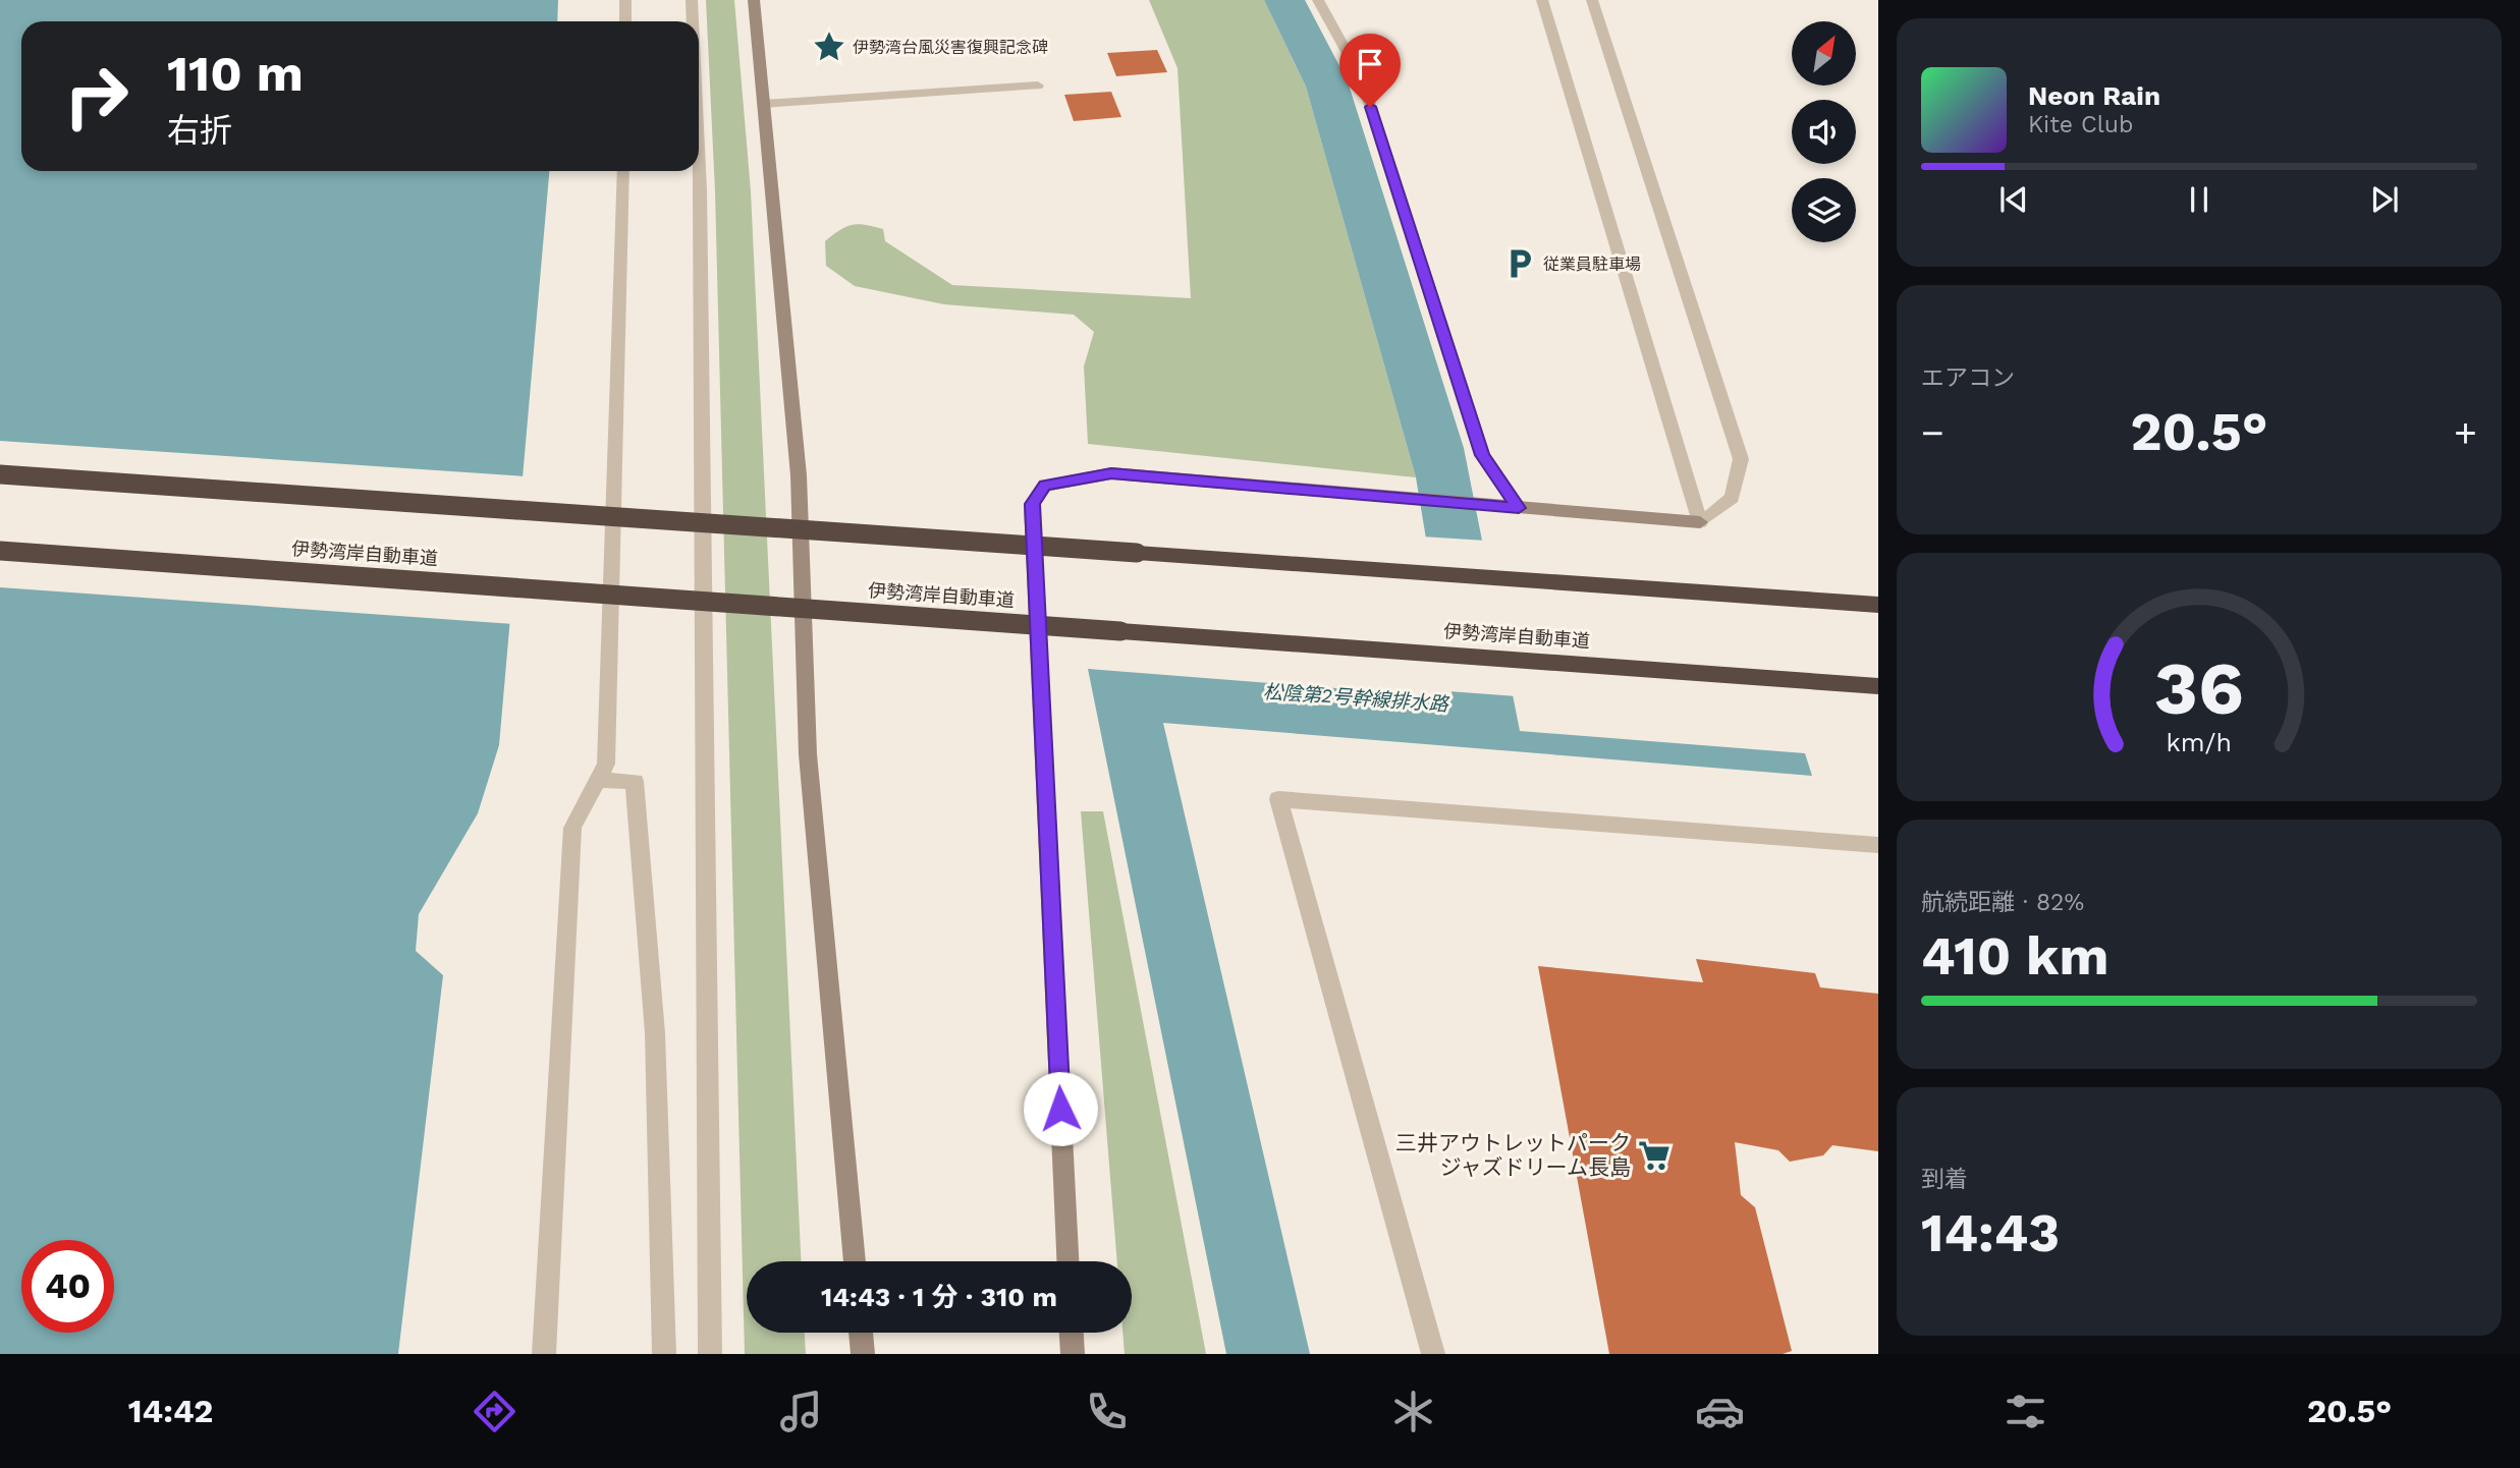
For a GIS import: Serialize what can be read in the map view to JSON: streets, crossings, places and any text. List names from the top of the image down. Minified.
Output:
{"streets":{"highway":["伊勢湾岸自動車道"]},"water":["松陰第2号幹線排水路"],"places":{"place":["伊勢湾台風災害復興記念碑"],"parking":["従業員駐車場"],"supermarket":["三井アウトレットパーク ジャズドリーム長島"]},"north":"top right","page":{"turn":["110 m","右折"],"song":["Neon Rain","Kite Club"],"tile":["エアコン",["航続距離 · 82%","410 km"],["到着","14:43"]],"heat":["−","20.5°","+"],"limit":"40","trip":"14:43 · 1 分 · 310 m","tabs":["14:42","20.5°"],"gauge":["36","km/h"]}}
